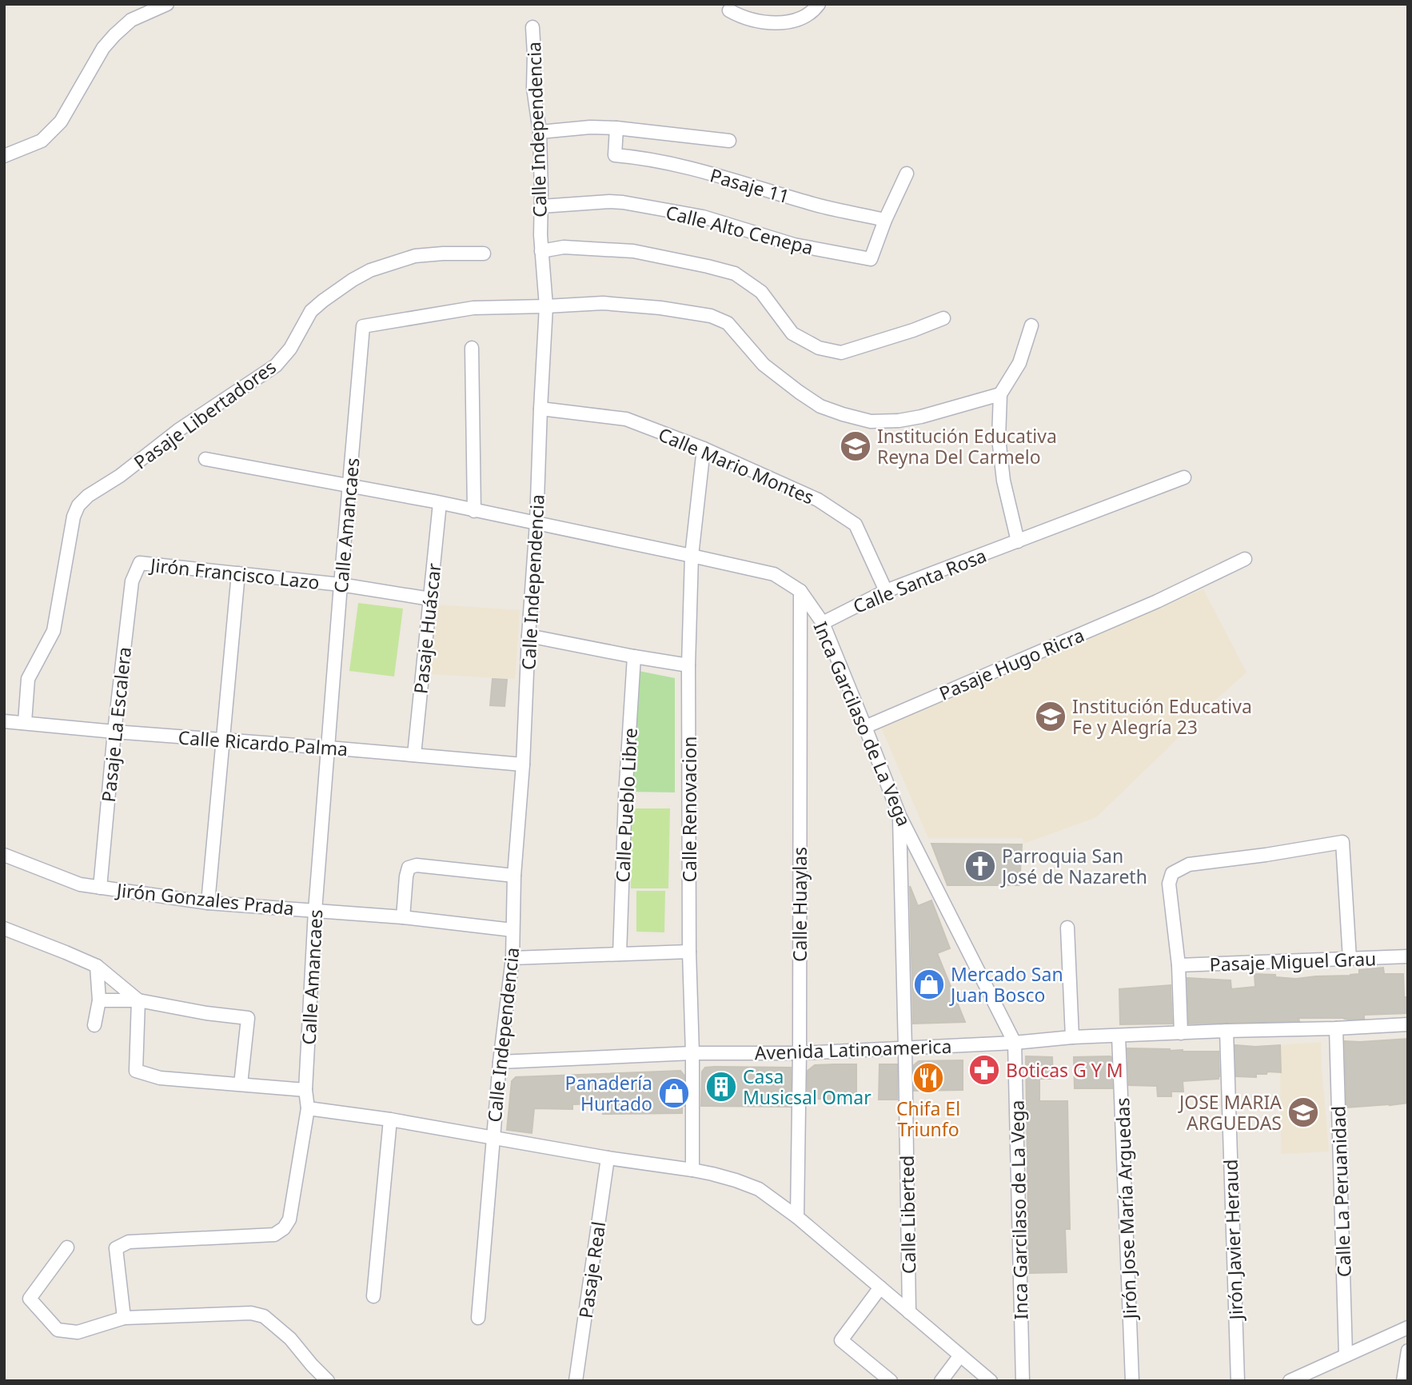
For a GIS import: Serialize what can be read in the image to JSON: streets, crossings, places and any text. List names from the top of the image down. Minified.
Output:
{"streets":{"street":["Calle Independencia","Pasaje 11","Calle Alto Cenepa","Pasaje Libertadores","Calle Mario Montes","Calle Amancaes","Jirón Francisco Lazo","Calle Santa Rosa","Pasaje Huáscar","Pasaje Hugo Ricra","Inca Garcilaso de La Vega","Pasaje La Escalera","Calle Ricardo Palma","Calle Pueblo Libre","Calle Renovacion","Jirón Gonzales Prada","Calle Huaylas","Pasaje Miguel Grau","Avenida Latinoamerica","Calle La Peruanidad","Jirón Jose María Arguedas","Calle Liberted","Jirón Javier Heraud","Pasaje Real"]},"crossings":[["Calle Independencia","Calle Alto Cenepa"],["Calle Independencia","Calle Mario Montes"],["Calle Independencia","Calle Amancaes"],["Calle Independencia","Inca Garcilaso de La Vega"],["Calle Independencia","Calle Ricardo Palma"],["Calle Independencia","Jirón Gonzales Prada"],["Calle Independencia","Avenida Latinoamerica"],["Pasaje 11","Calle Alto Cenepa"],["Pasaje Libertadores","Calle Ricardo Palma"],["Calle Mario Montes","Calle Santa Rosa"],["Calle Mario Montes","Calle Renovacion"],["Calle Amancaes","Jirón Francisco Lazo"],["Calle Amancaes","Inca Garcilaso de La Vega"],["Calle Amancaes","Calle Ricardo Palma"],["Calle Amancaes","Jirón Gonzales Prada"],["Jirón Francisco Lazo","Pasaje Huáscar"],["Jirón Francisco Lazo","Pasaje La Escalera"],["Calle Santa Rosa","Inca Garcilaso de La Vega"],["Pasaje Huáscar","Inca Garcilaso de La Vega"],["Pasaje Huáscar","Calle Ricardo Palma"],["Pasaje Hugo Ricra","Inca Garcilaso de La Vega"],["Inca Garcilaso de La Vega","Calle Renovacion"],["Inca Garcilaso de La Vega","Calle Huaylas"],["Inca Garcilaso de La Vega","Avenida Latinoamerica"],["Inca Garcilaso de La Vega","Calle Liberted"],["Pasaje La Escalera","Calle Ricardo Palma"],["Pasaje La Escalera","Jirón Gonzales Prada"],["Calle Renovacion","Avenida Latinoamerica"],["Calle Huaylas","Avenida Latinoamerica"],["Avenida Latinoamerica","Calle La Peruanidad"],["Avenida Latinoamerica","Jirón Jose María Arguedas"],["Avenida Latinoamerica","Calle Liberted"],["Avenida Latinoamerica","Jirón Javier Heraud"]],"places":{"school or university":["Institución Educativa Reyna Del Carmelo","Institución Educativa Fe y Alegría 23","JOSE MARIA ARGUEDAS"],"church":["Parroquia San José de Nazareth"],"shop":["Mercado San Juan Bosco","Panadería Hurtado"],"pharmacy":["Boticas G Y M"],"restaurant":["Chifa El Triunfo"],"building":["Casa Musicsal Omar"]}}
